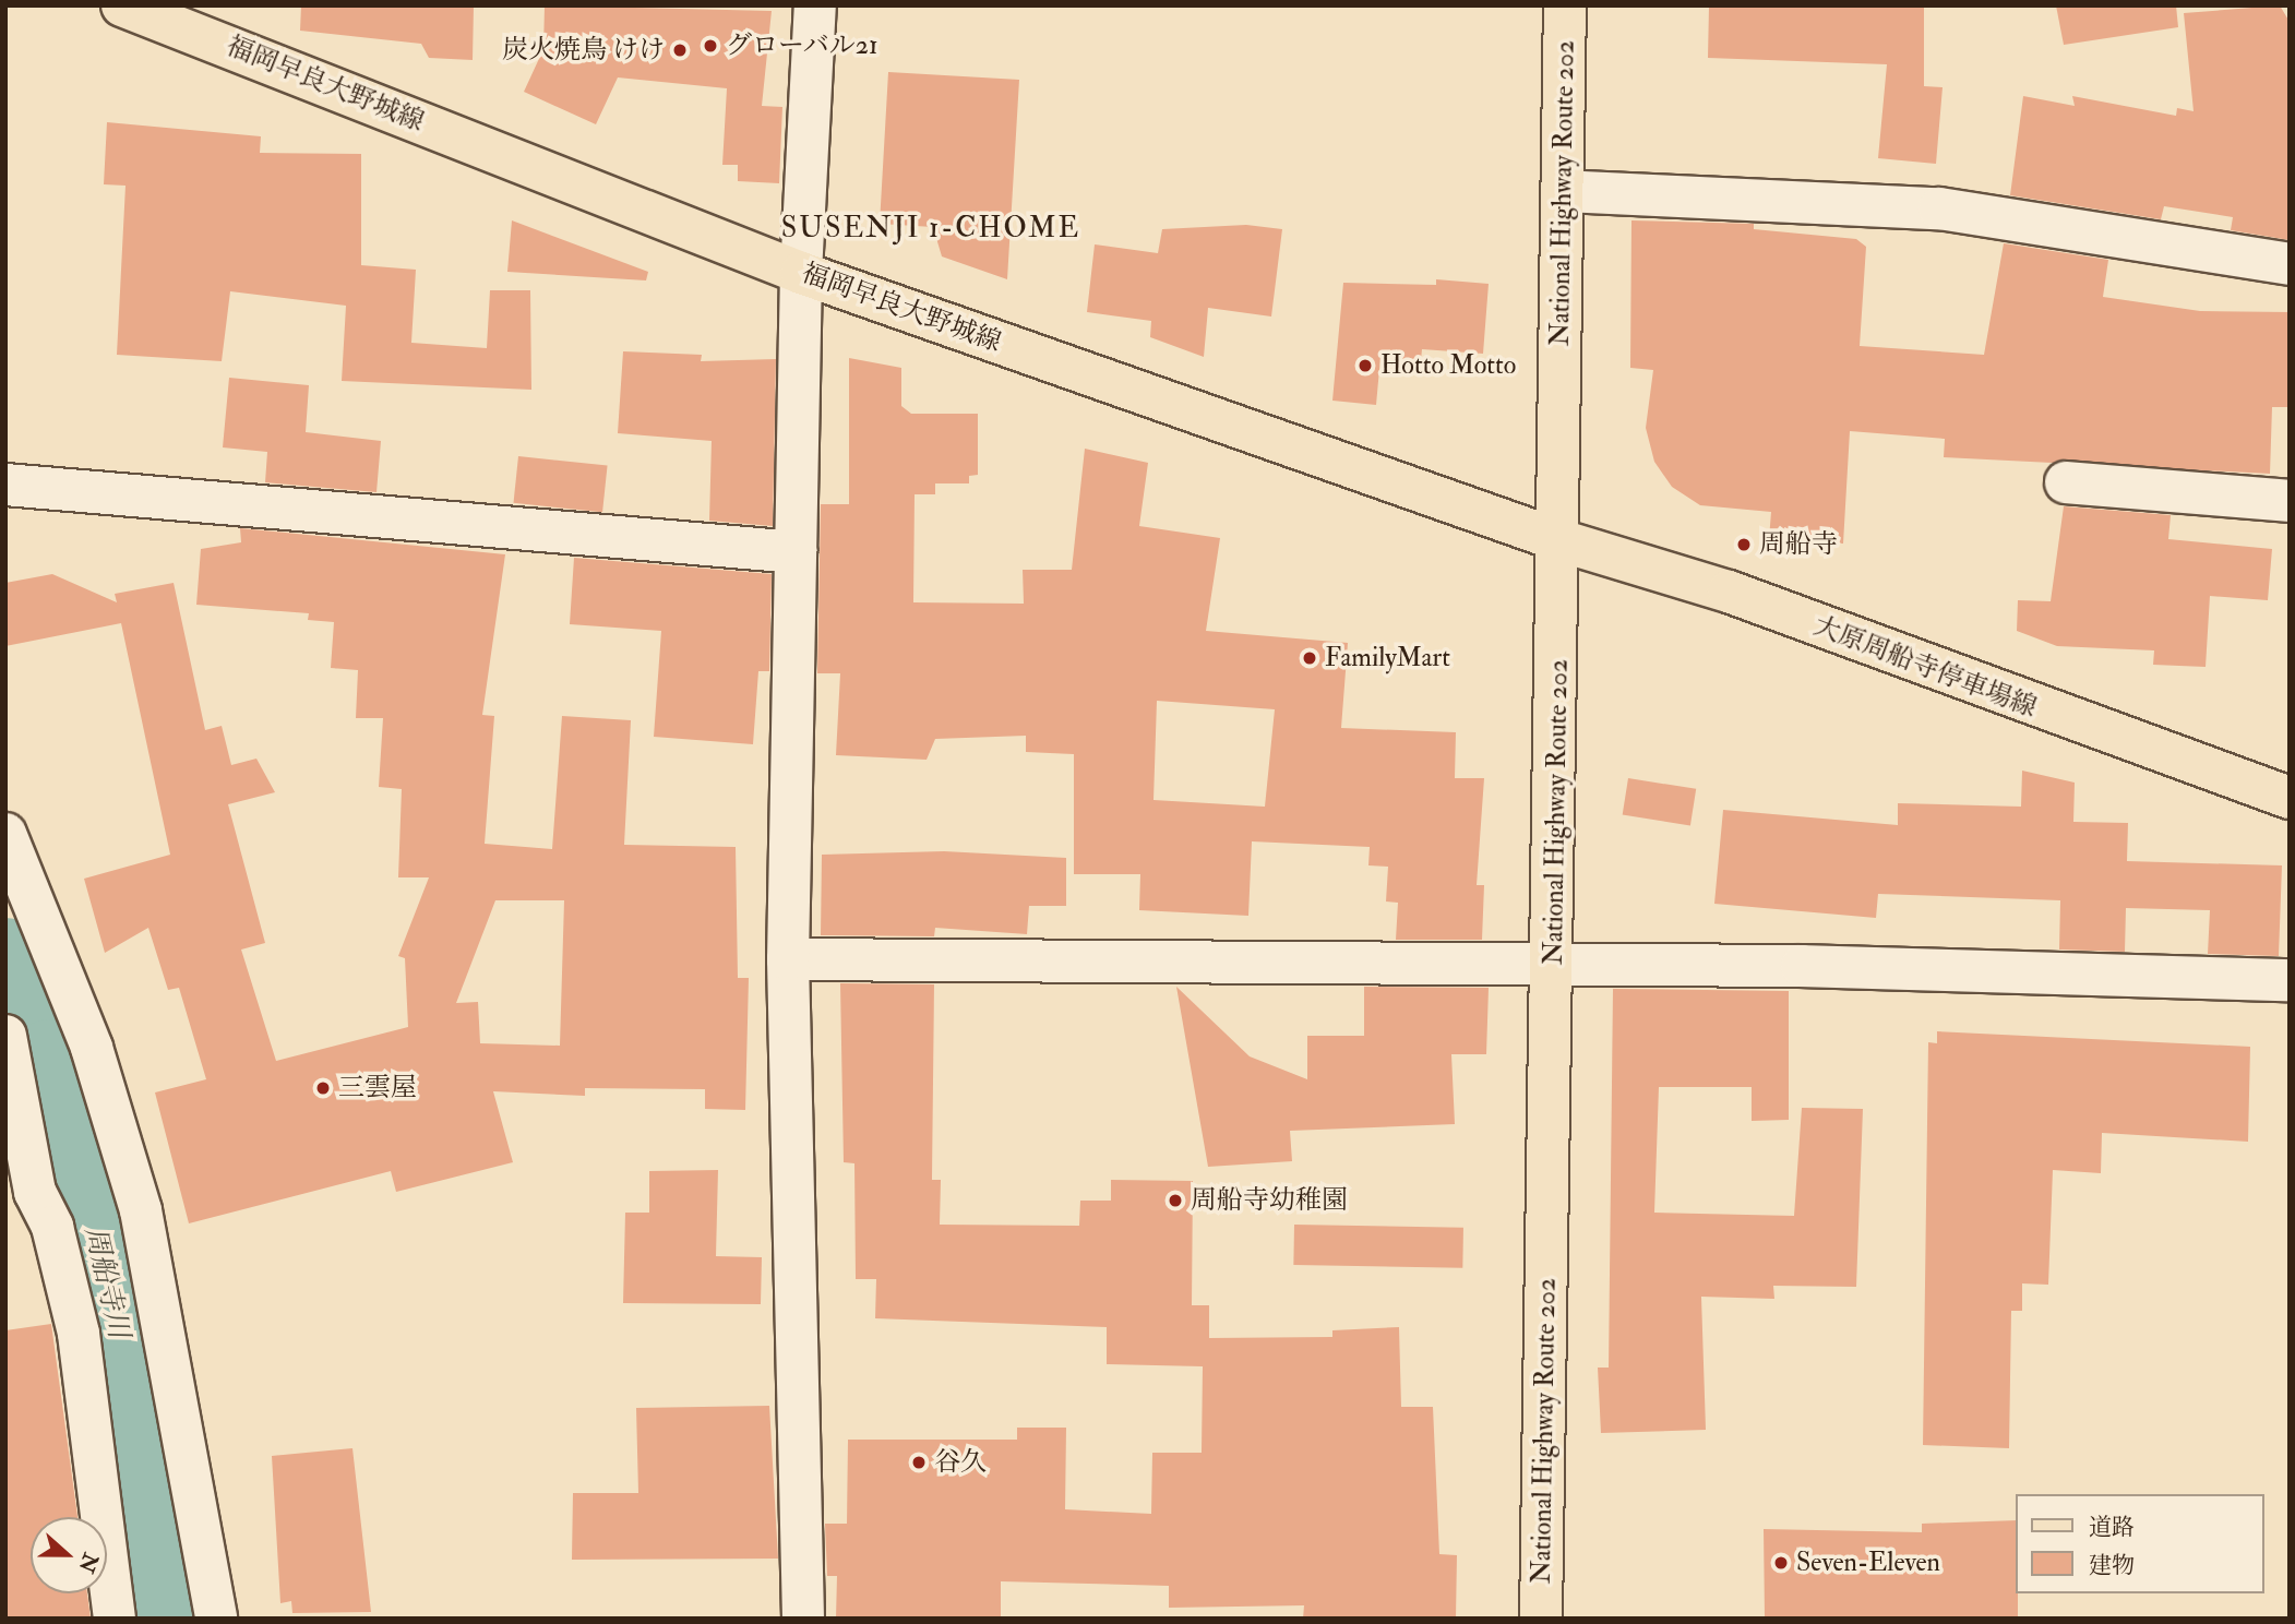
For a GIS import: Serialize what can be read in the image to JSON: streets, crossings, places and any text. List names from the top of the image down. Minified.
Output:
{"streets":{"main road":["福岡早良大野城線","National Highway Route 202","大原周船寺停車場線"]},"crossings":[["福岡早良大野城線","National Highway Route 202"],["福岡早良大野城線","大原周船寺停車場線"],["National Highway Route 202","大原周船寺停車場線"]],"districts":["SUSENJI 1-CHOME"],"water":["周船寺川"],"places":["グローバル21","炭火焼鳥 けけ","Hotto Motto","周船寺","FamilyMart","三雲屋","周船寺幼稚園","谷久","Seven-Eleven"],"legend":["道路","建物"],"north":"right"}
